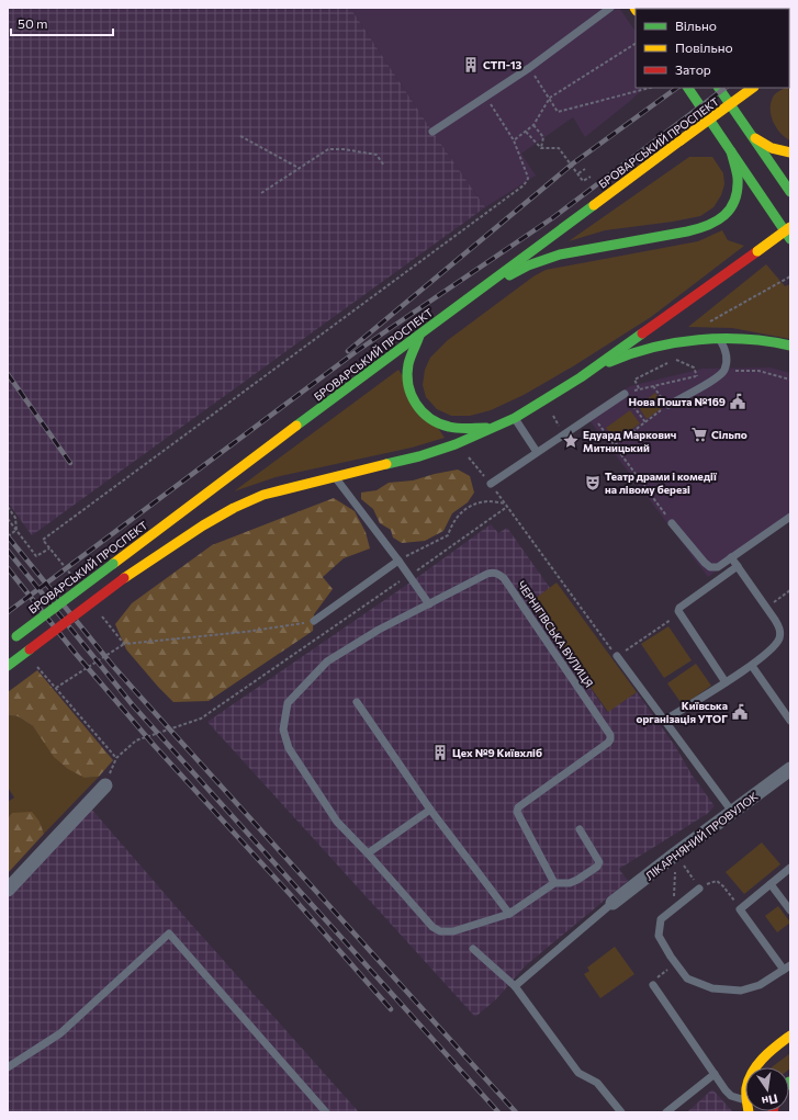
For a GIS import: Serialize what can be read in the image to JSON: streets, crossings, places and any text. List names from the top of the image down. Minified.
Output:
{"streets":{"main road":["БРОВАРСЬКИЙ ПРОСПЕКТ"],"street":["ЛІКАРНЯНИЙ ПРОВУЛОК"],"lane":["ЧЕРНІГІВСЬКА ВУЛИЦЯ"]},"places":{"building":["СТП-13","Цех №9 Київхліб"],"public building":["Нова Пошта №169","Київська організація УТОГ"],"supermarket":["Сільпо"],"place":["Едуард Маркович Митницький"],"theatre":["Театр драми і комедії на лівому березі"]},"legend":["Вільно","Повільно","Затор"],"scale_bar":"50 m","north":"bottom"}
